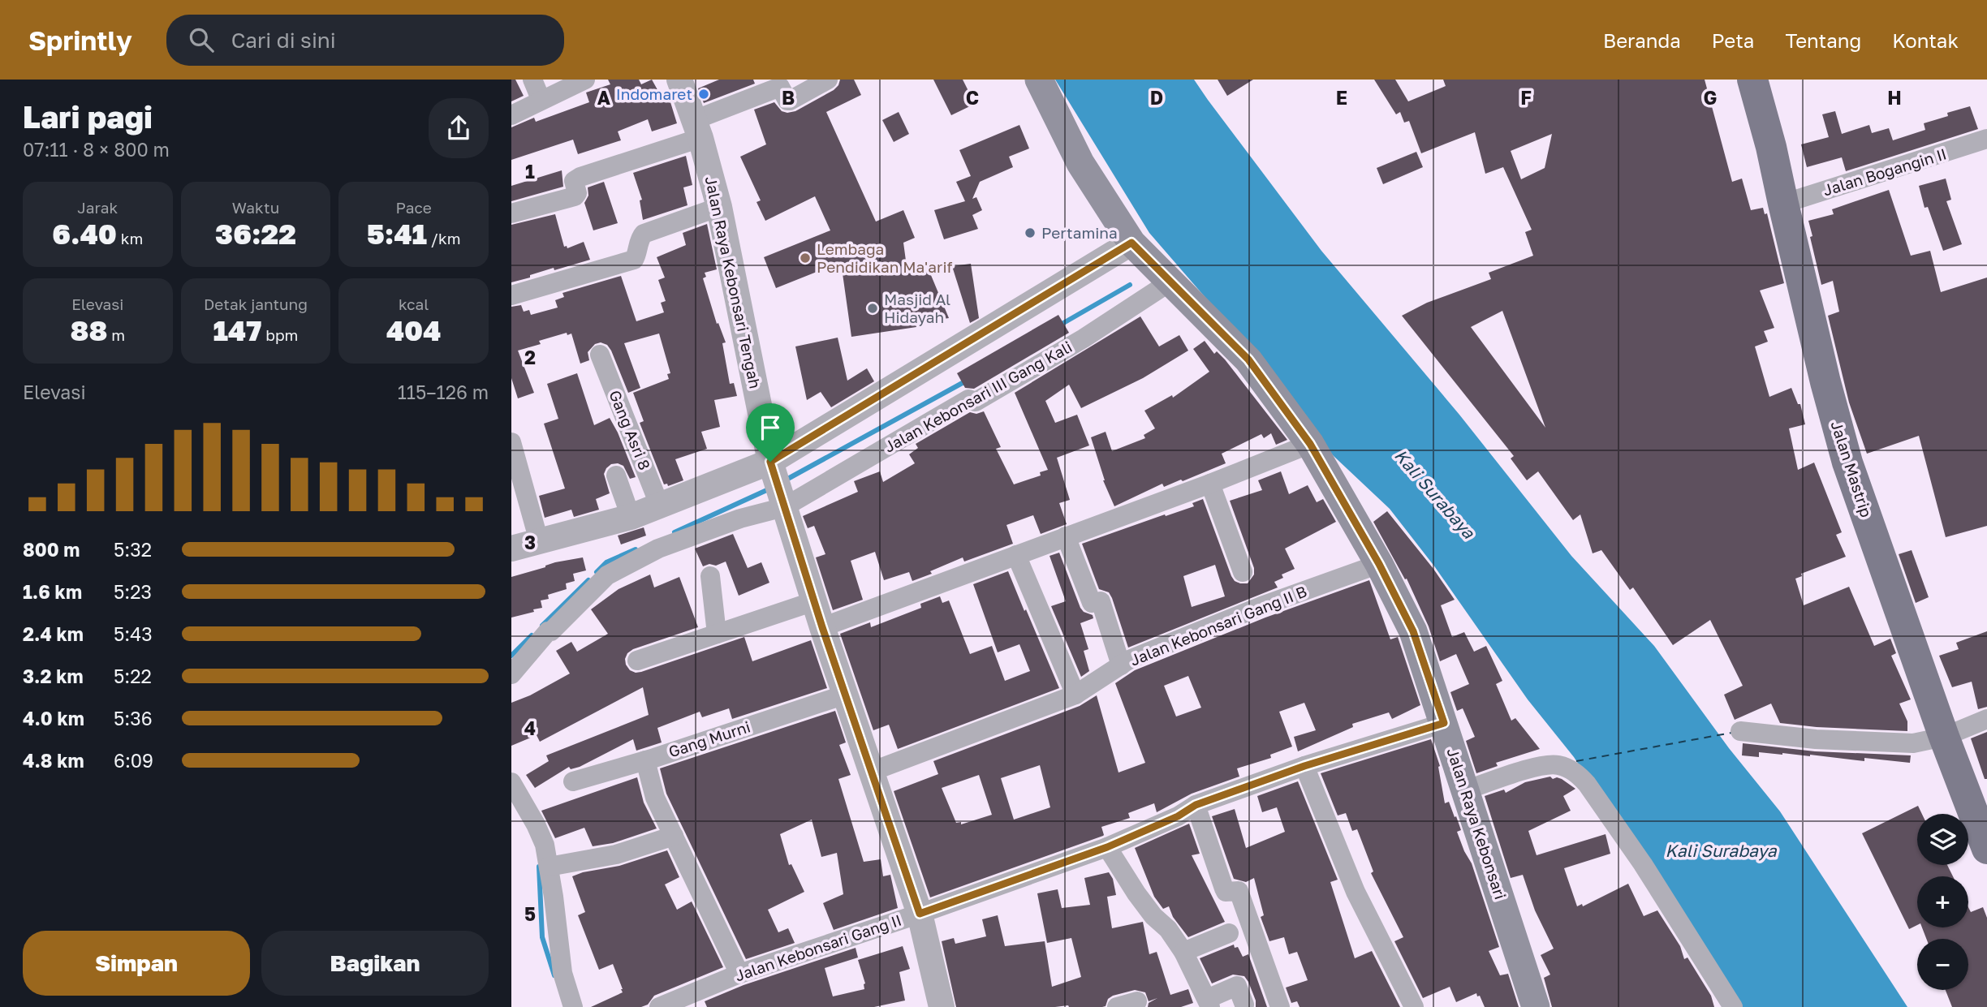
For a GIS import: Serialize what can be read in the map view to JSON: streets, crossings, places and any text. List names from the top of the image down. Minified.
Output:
{"streets":{"main road":["Jalan Mastrip","Jalan Raya Kebonsari"],"street":["Jalan Bogangin II","Jalan Raya Kebonsari Tengah","Jalan Kebonsari III Gang Kali","Gang Asri 8","Jalan Kebonsari Gang II B","Gang Murni","Jalan Kebonsari Gang II"]},"crossings":[["Jalan Bogangin II","Jalan Mastrip"],["Jalan Raya Kebonsari Tengah","Jalan Kebonsari III Gang Kali"],["Jalan Raya Kebonsari Tengah","Jalan Kebonsari Gang II B"],["Jalan Raya Kebonsari Tengah","Gang Murni"],["Jalan Raya Kebonsari Tengah","Jalan Kebonsari Gang II"],["Jalan Kebonsari III Gang Kali","Jalan Raya Kebonsari"],["Jalan Kebonsari Gang II B","Jalan Raya Kebonsari"],["Jalan Raya Kebonsari","Jalan Kebonsari Gang II"]],"water":["Kali Surabaya"],"places":["Indomaret","Pertamina","Lembaga Pendidikan Ma'arif","Masjid Al Hidayah"],"page":{"header":"Sprintly","search":"Cari di sini","nav":["Beranda","Peta","Tentang","Kontak"],"heading":["Lari pagi","07:11 · 8 × 800 m"],"stats":[["Jarak","6.40 km"],["Waktu","36:22"],["Pace","5:41 /km"],["Elevasi","88 m"],["Detak jantung","147 bpm"],["kcal","404"]],"chart":["Elevasi","115–126 m"],"list":[{"name":"800 m","note":"5:32"},{"name":"1.6 km","note":"5:23"},{"name":"2.4 km","note":"5:43"},{"name":"3.2 km","note":"5:22"},{"name":"4.0 km","note":"5:36"},{"name":"4.8 km","note":"6:09"}],"map_buttons":["+","−"],"buttons":["Simpan","Bagikan"]},"grid":{"columns":["A","B","C","D","E","F","G","H"],"rows":["1","2","3","4","5"]}}
